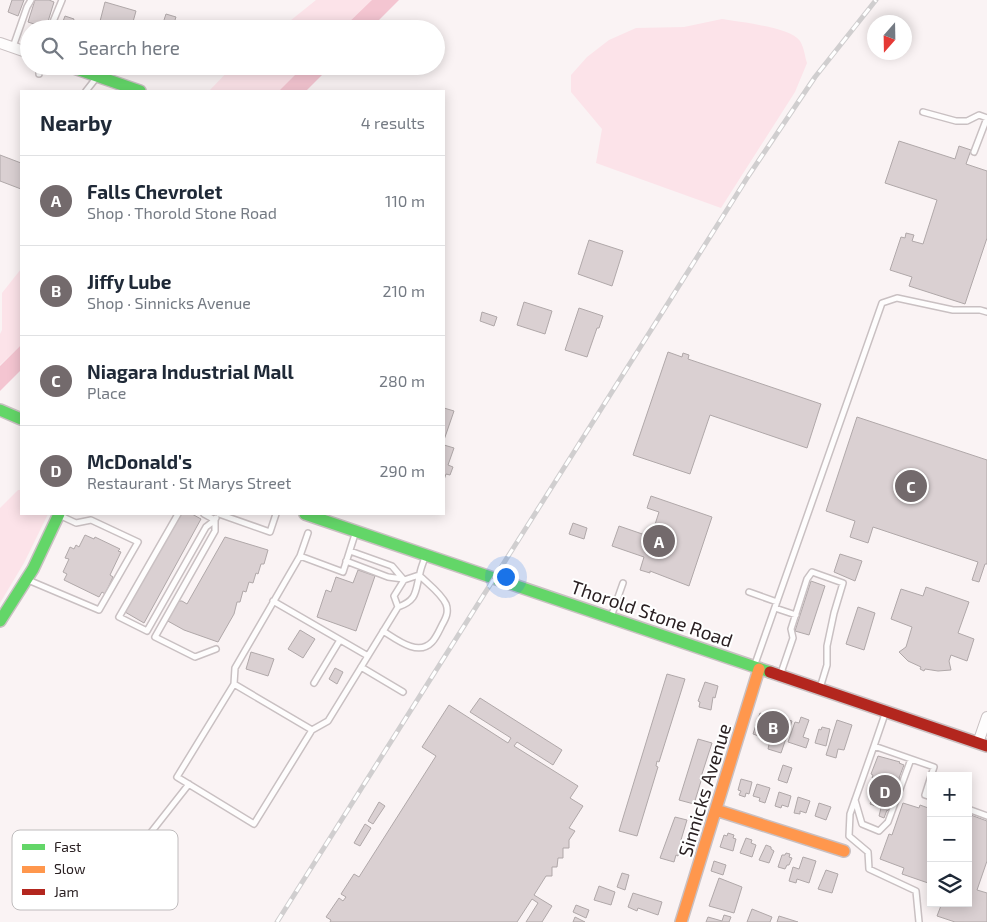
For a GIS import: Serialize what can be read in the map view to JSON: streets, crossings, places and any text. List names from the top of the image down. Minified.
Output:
{"streets":{"main road":["Thorold Stone Road","Sinnicks Avenue"]},"crossings":[["Thorold Stone Road","Sinnicks Avenue"]],"legend":["Fast","Slow","Jam"],"north":"bottom","page":{"search":"Search here","heading":["Nearby","4 results"],"list":[{"mark":"A","name":"Falls Chevrolet","note":"Shop · Thorold Stone Road","value":"110 m"},{"mark":"B","name":"Jiffy Lube","note":"Shop · Sinnicks Avenue","value":"210 m"},{"mark":"C","name":"Niagara Industrial Mall","note":"Place","value":"280 m"},{"mark":"D","name":"McDonald's","note":"Restaurant · St Marys Street","value":"290 m"}],"pins":["C","A","B","D"],"map_buttons":["+","−"]}}
